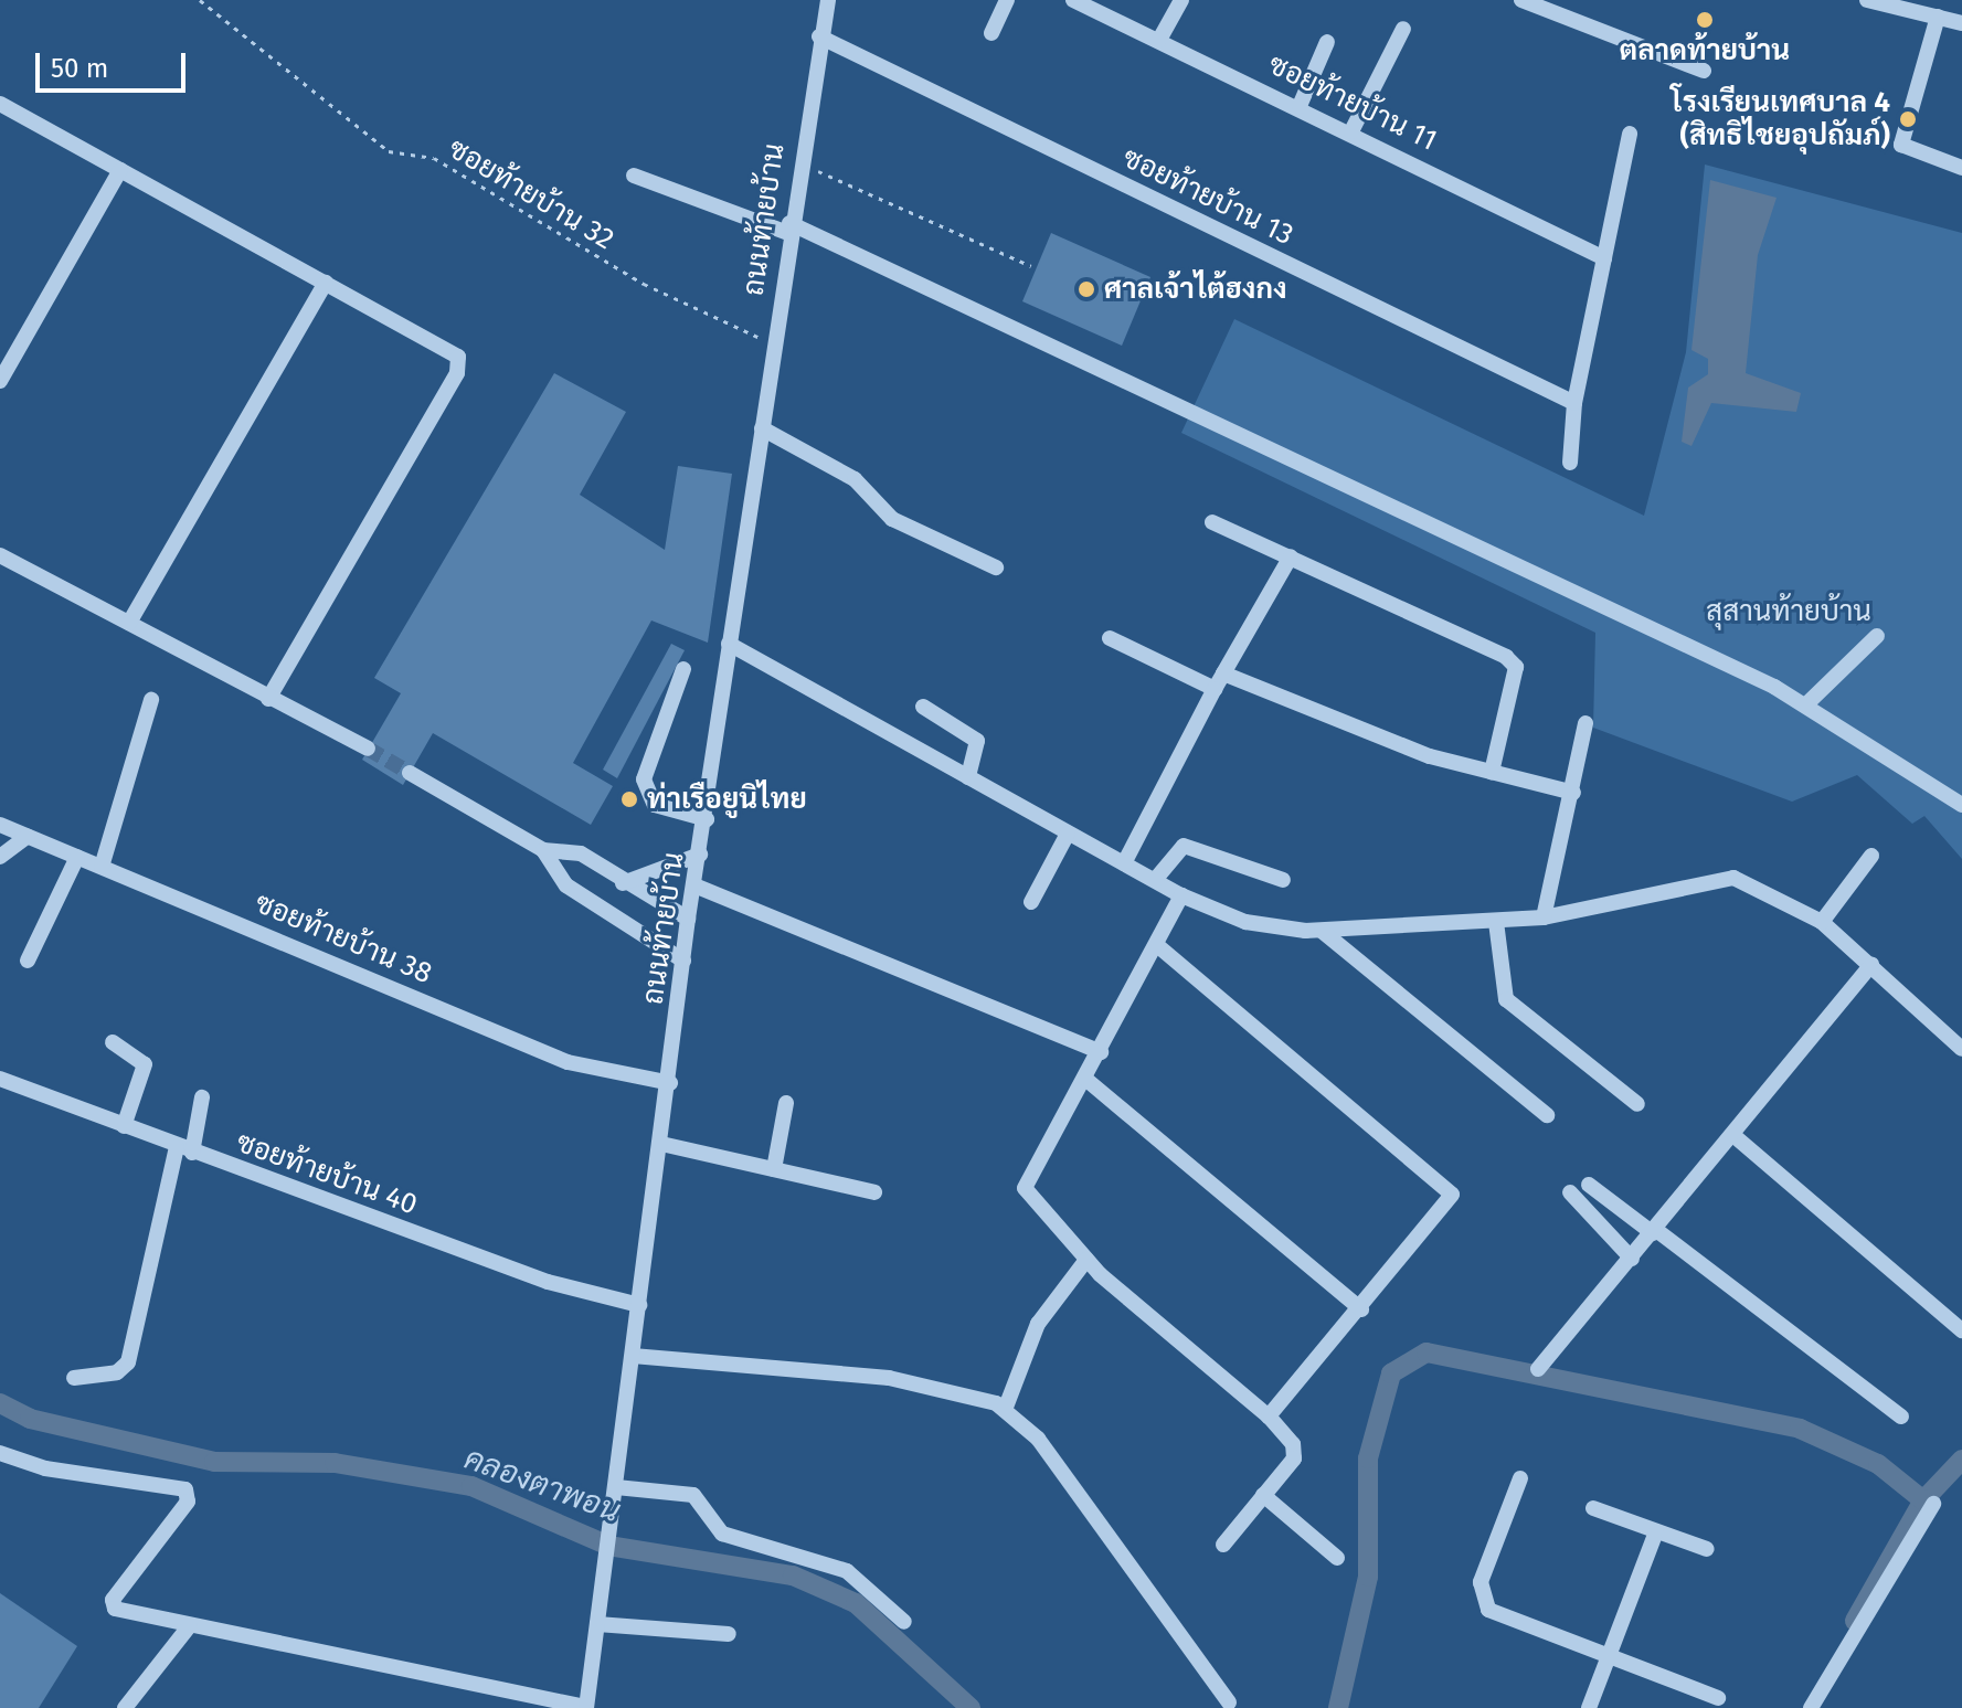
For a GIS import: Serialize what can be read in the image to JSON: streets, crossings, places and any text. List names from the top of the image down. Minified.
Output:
{"streets":{"street":["ซอยท้ายบ้าน 11","ซอยท้ายบ้าน 13","ถนนท้ายบ้าน","ซอยท้ายบ้าน 38","ซอยท้ายบ้าน 40"],"path":["ซอยท้ายบ้าน 32"]},"crossings":[["ซอยท้ายบ้าน 32","ถนนท้ายบ้าน"],["ซอยท้ายบ้าน 13","ถนนท้ายบ้าน"],["ถนนท้ายบ้าน","ซอยท้ายบ้าน 38"],["ถนนท้ายบ้าน","ซอยท้ายบ้าน 40"]],"water":["คลองตาพอน"],"parks":["สุสานท้ายบ้าน"],"places":["ตลาดท้ายบ้าน","โรงเรียนเทศบาล 4 (สิทธิไชยอุปถัมภ์)","ศาลเจ้าไต้ฮงกง","ท่าเรือยูนิไทย"],"scale_bar":"50 m"}
